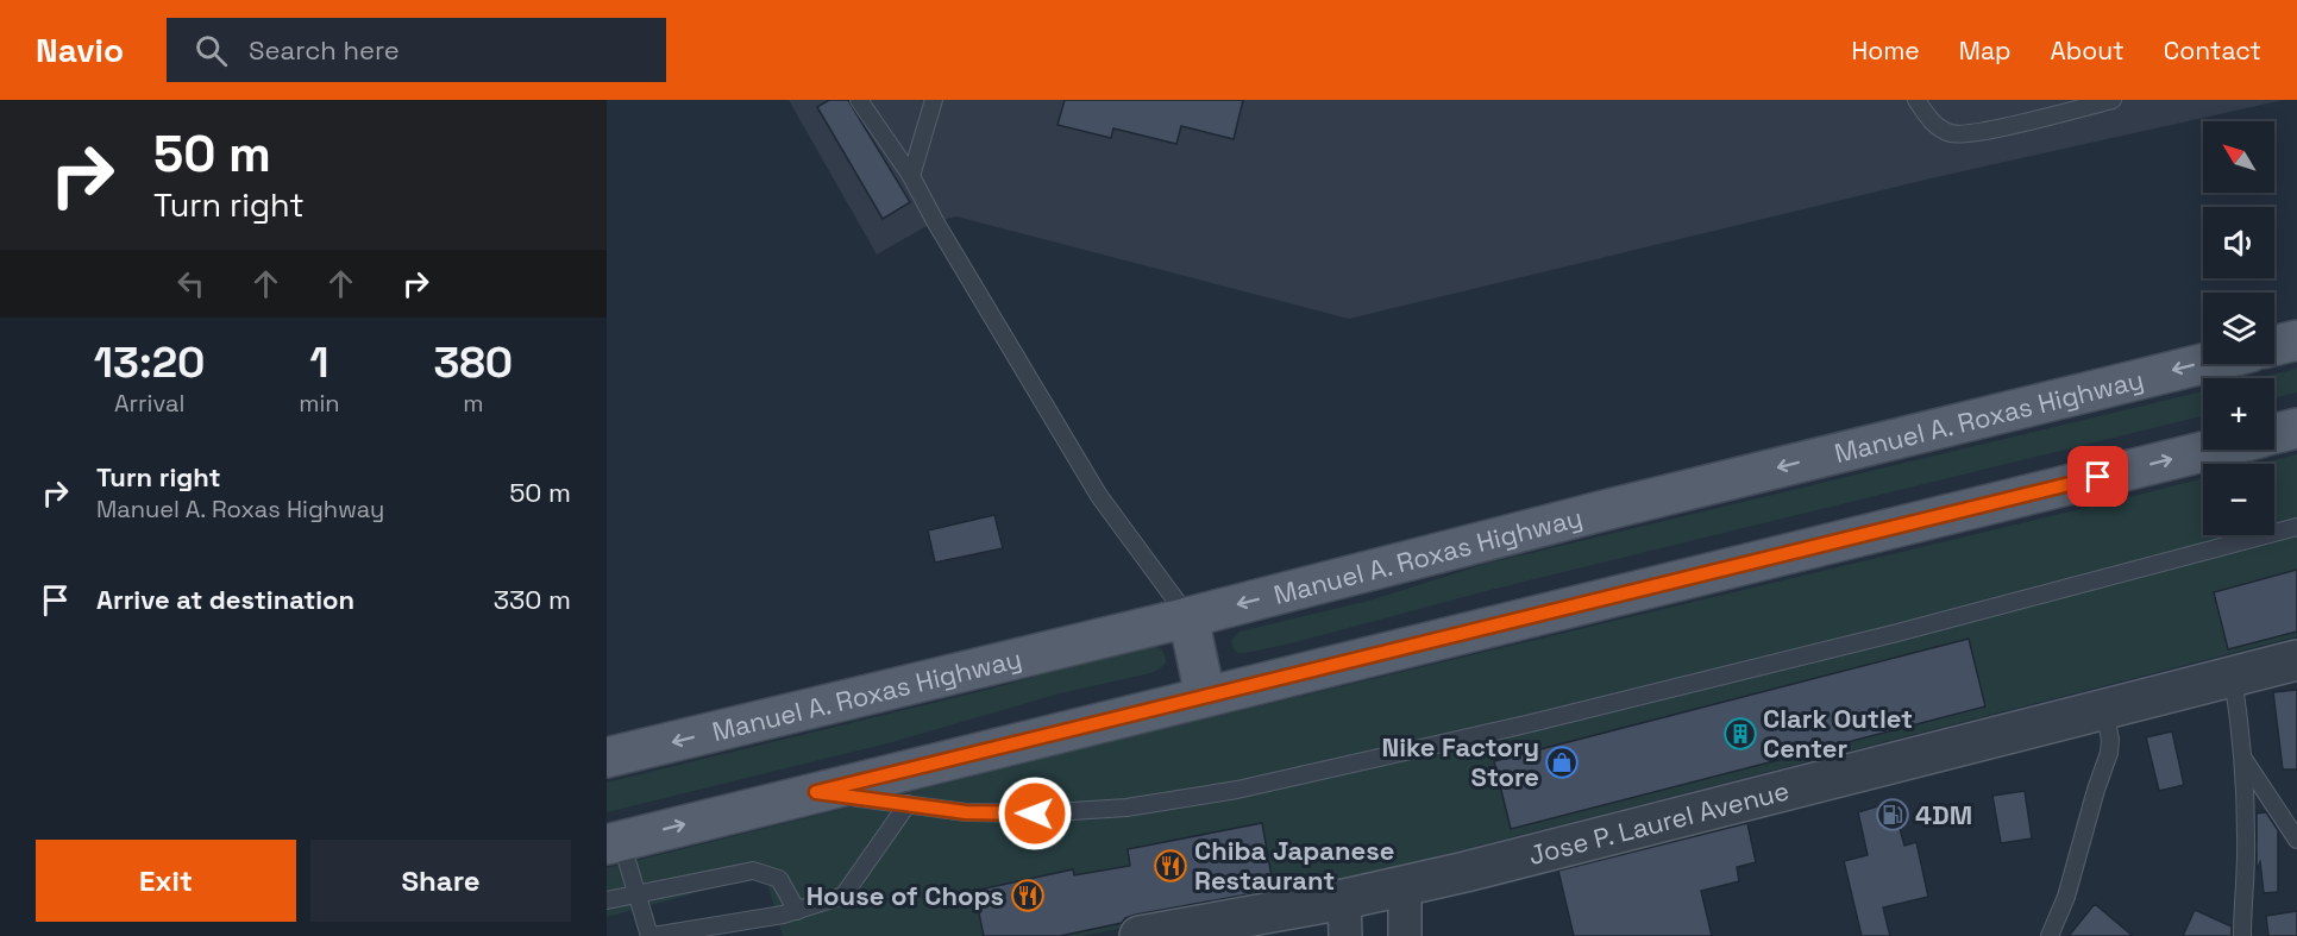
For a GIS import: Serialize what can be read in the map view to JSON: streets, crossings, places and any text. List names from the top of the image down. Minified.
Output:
{"streets":{"main road":["Manuel A. Roxas Highway"],"street":["Jose P. Laurel Avenue"]},"places":{"building":["Clark Outlet Center"],"shop":["Nike Factory Store"],"fuel station":["4DM"],"restaurant":["Chiba Japanese Restaurant","House of Chops"]},"north":"top left","page":{"header":"Navio","search":"Search here","nav":["Home","Map","About","Contact"],"turn":["50 m","Turn right"],"map_buttons":["+","−"],"eta":["13:20","Arrival","1","min","380","m"],"list":[{"name":"Turn right","note":"Manuel A. Roxas Highway","value":"50 m"},{"name":"Arrive at destination","value":"330 m"}],"buttons":["Exit","Share"]}}
